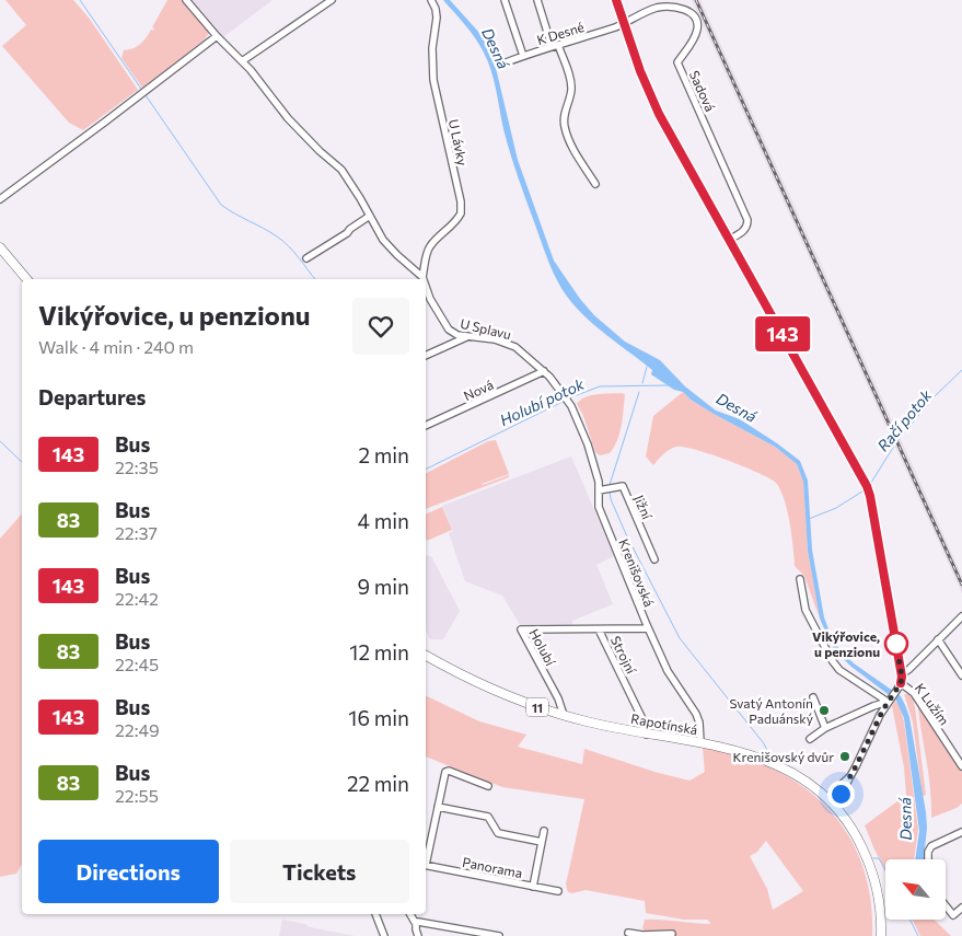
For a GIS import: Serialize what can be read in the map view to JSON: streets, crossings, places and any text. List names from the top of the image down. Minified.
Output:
{"streets":{"main road":["11","Rapotínská"],"street":["K Desné","Sadová","U Lávky","U Splavu","Nová","Jižní","Krenišovská","Holubí","Strojní","K Lužím","Panorama"]},"crossings":[["K Desné","Sadová"],["U Splavu","Nová"],["U Splavu","Krenišovská"],["Jižní","Krenišovská"],["Krenišovská","Strojní"],["Krenišovská","Rapotínská"],["Holubí","Strojní"],["Holubí","Rapotínská"],["Strojní","Rapotínská"]],"water":["Desná","Holubí potok","Račí potok"],"places":["Vikýřovice, u penzionu","Svatý Antonín Paduánský","Krenišovský dvůr"],"lines":["bus line 143"],"north":"top left","page":{"on_map":"143","heading":[["Vikýřovice, u penzionu","Walk · 4 min · 240 m"],"Departures"],"list":[{"mark":"143","name":"Bus","note":"22:35","value":"2 min"},{"mark":"83","name":"Bus","note":"22:37","value":"4 min"},{"mark":"143","name":"Bus","note":"22:42","value":"9 min"},{"mark":"83","name":"Bus","note":"22:45","value":"12 min"},{"mark":"143","name":"Bus","note":"22:49","value":"16 min"},{"mark":"83","name":"Bus","note":"22:55","value":"22 min"}],"buttons":["Directions","Tickets"]}}
